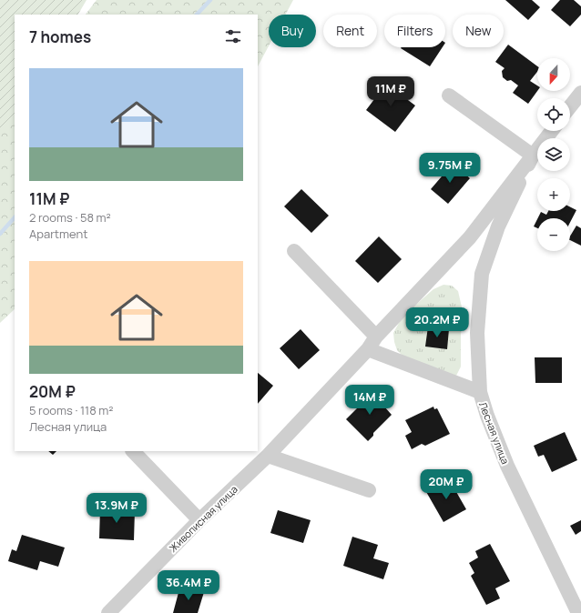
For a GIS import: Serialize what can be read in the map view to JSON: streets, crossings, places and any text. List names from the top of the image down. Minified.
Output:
{"streets":{"street":["Лесная улица","Живописная улица"]},"crossings":[["Лесная улица","Живописная улица"]],"north":"bottom","page":{"chip":["Buy","Rent","Filters","New"],"heading":"7 homes","map_buttons":["+","−"],"list":[{"name":"11M ₽","note":"2 rooms · 58 m² · Apartment"},{"name":"20M ₽","note":"5 rooms · 118 m² · Лесная улица"}],"price":["11M ₽","9.75M ₽","20.2M ₽","14M ₽","20M ₽","13.9M ₽","36.4M ₽"]}}
